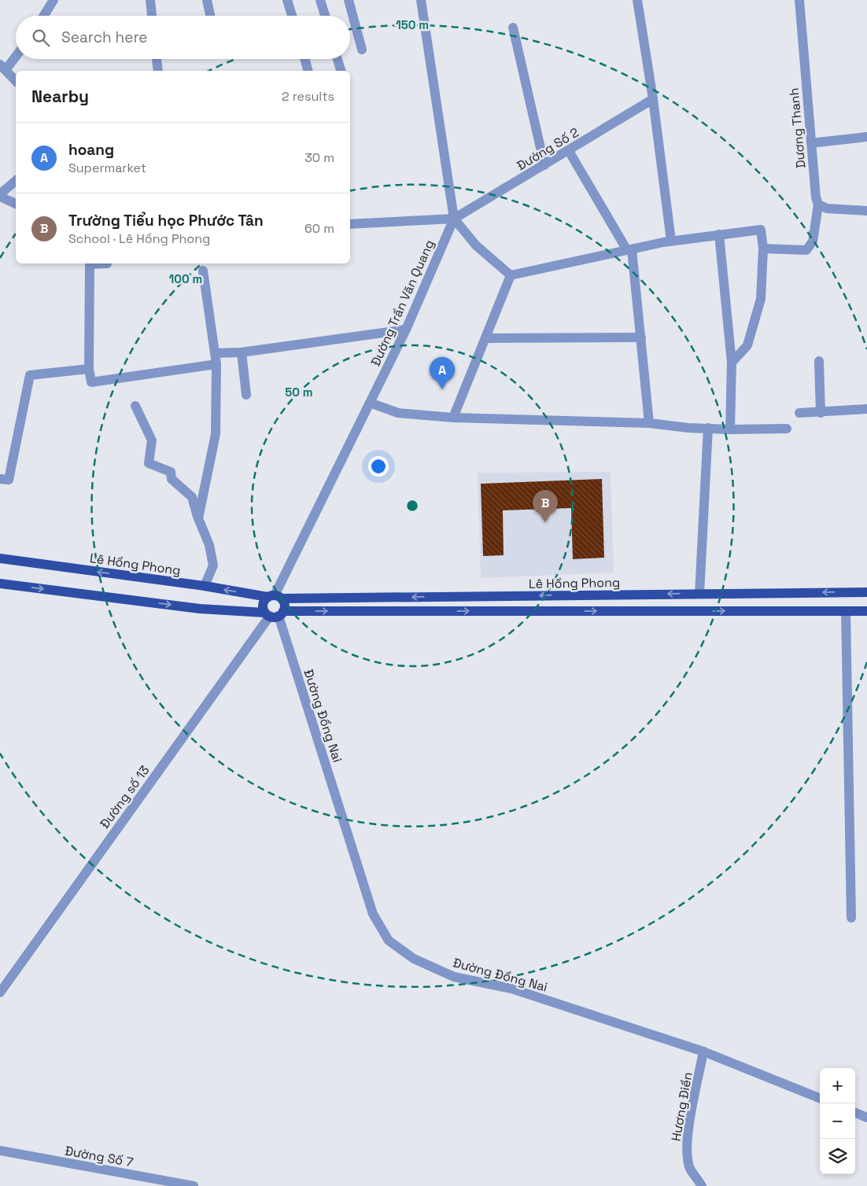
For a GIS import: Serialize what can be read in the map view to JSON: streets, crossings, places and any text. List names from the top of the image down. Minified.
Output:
{"streets":{"main road":["Lê Hồng Phong"],"street":["Dương Thanh","Đường Số 2","Đường Trần Văn Quang","Đường Đồng Nai","Đường số 13","Hương Điền","Đường Số 7"]},"crossings":[["Đường Số 2","Đường Trần Văn Quang"],["Đường Trần Văn Quang","Lê Hồng Phong"],["Đường Đồng Nai","Đường số 13"],["Đường Đồng Nai","Hương Điền"]],"page":{"search":"Search here","heading":["Nearby","2 results"],"list":[{"mark":"A","name":"hoang","note":"Supermarket","value":"30 m"},{"mark":"B","name":"Trường Tiểu học Phước Tân","note":"School · Lê Hồng Phong","value":"60 m"}],"pins":["A","B"],"map_buttons":["+","−"]},"rings":["150 m","100 m","50 m"]}
